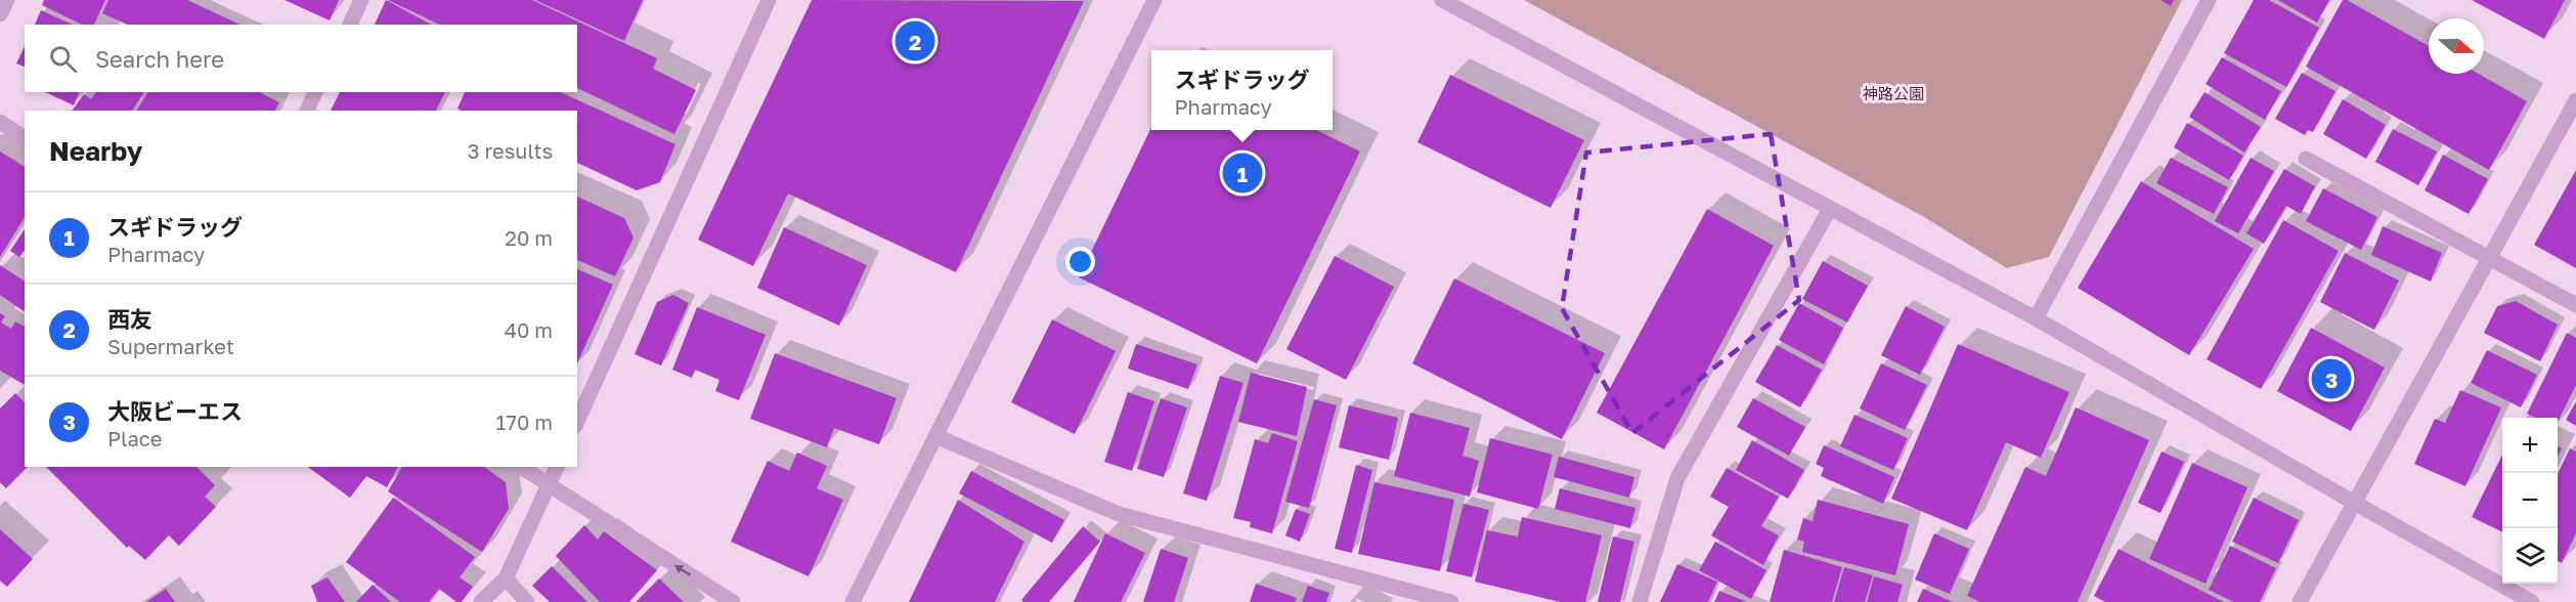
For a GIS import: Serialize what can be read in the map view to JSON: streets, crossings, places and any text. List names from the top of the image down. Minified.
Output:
{"parks":["神路公園"],"north":"right","page":{"pins":["2","1","3"],"search":"Search here","popup":["スギドラッグ","Pharmacy"],"heading":["Nearby","3 results"],"list":[{"mark":"1","name":"スギドラッグ","note":"Pharmacy","value":"20 m"},{"mark":"2","name":"西友","note":"Supermarket","value":"40 m"},{"mark":"3","name":"大阪ビーエス","note":"Place","value":"170 m"}],"map_buttons":["+","−"]}}
